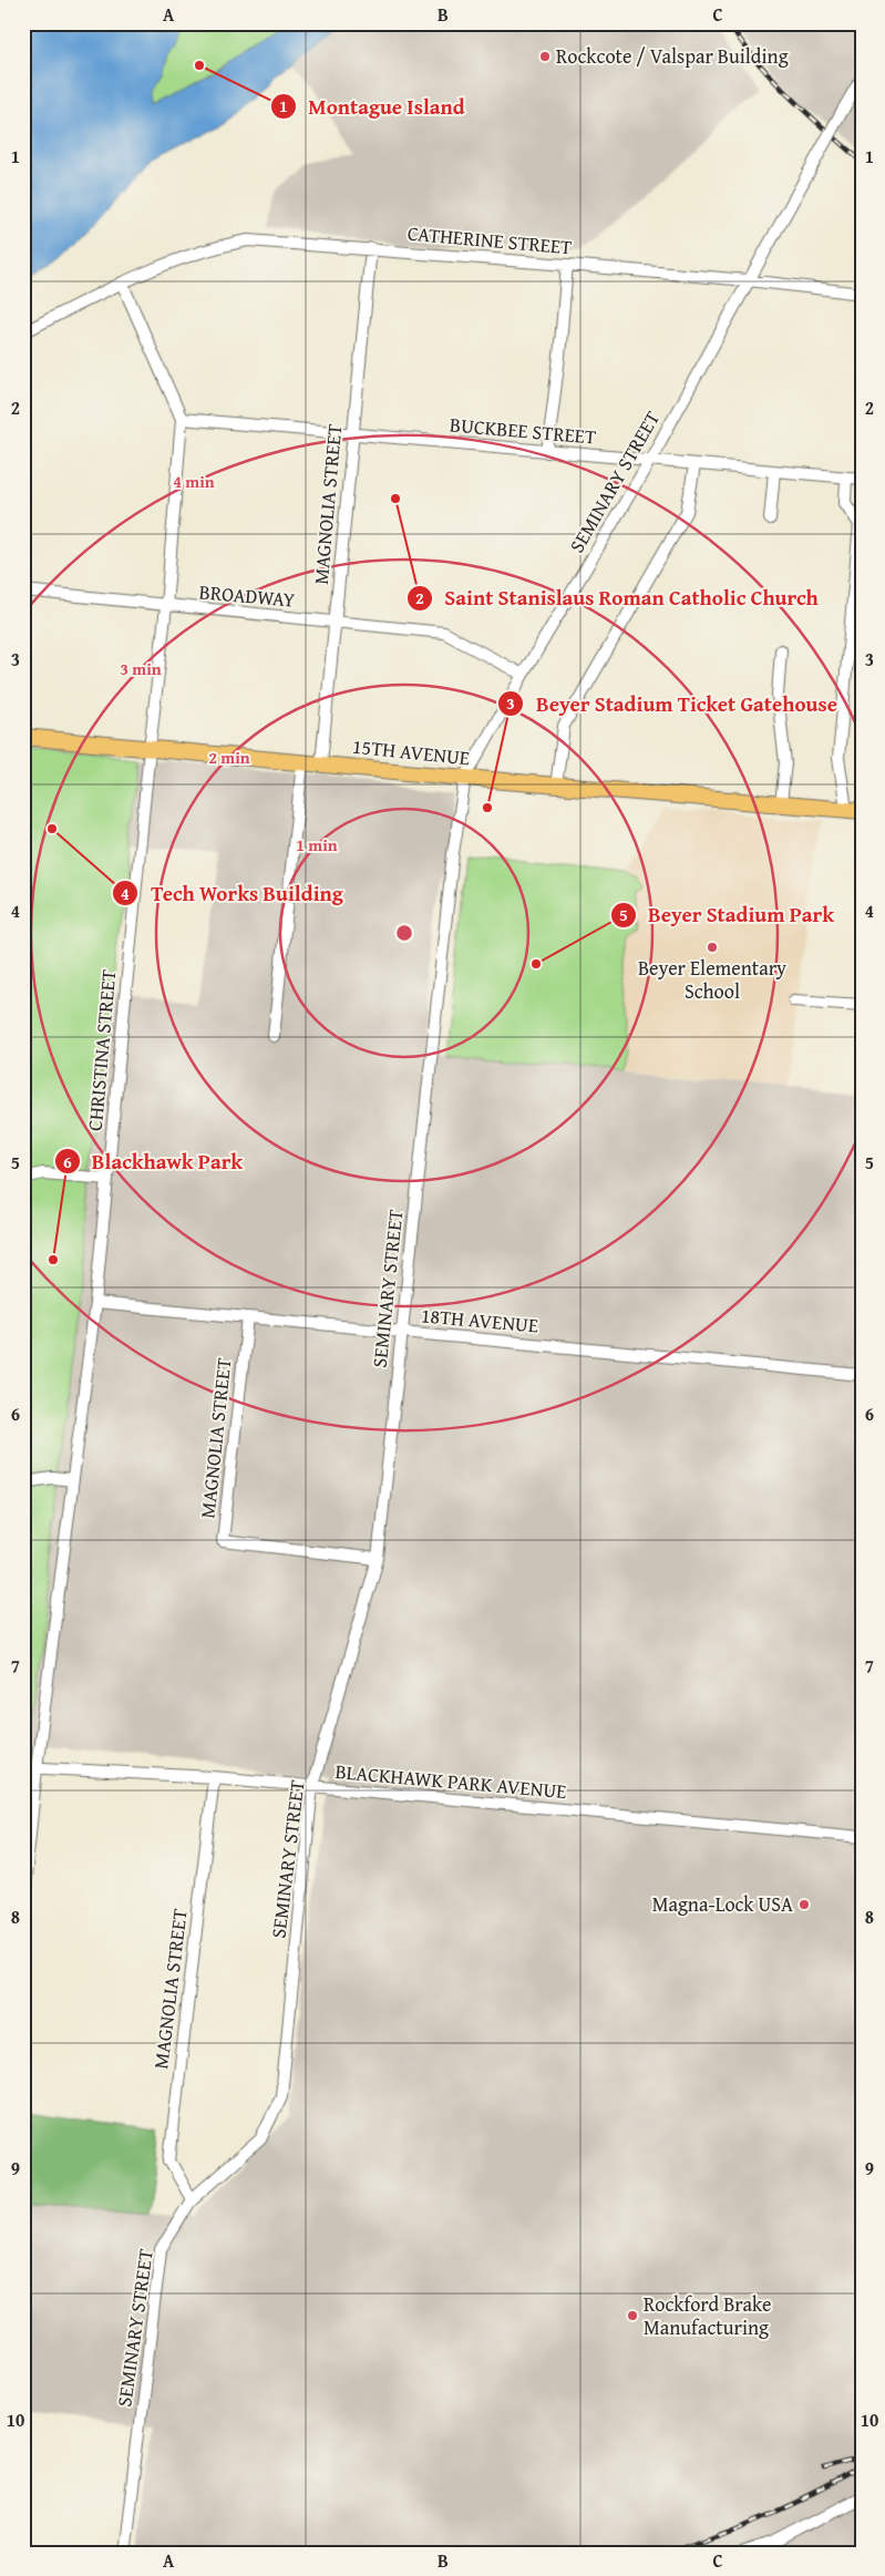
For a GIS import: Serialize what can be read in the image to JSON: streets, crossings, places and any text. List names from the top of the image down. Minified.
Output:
{"streets":{"main road":["15TH AVENUE"],"street":["CATHERINE STREET","BUCKBEE STREET","SEMINARY STREET","MAGNOLIA STREET","BROADWAY","CHRISTINA STREET","18TH AVENUE","BLACKHAWK PARK AVENUE"]},"crossings":[["CATHERINE STREET","SEMINARY STREET"],["CATHERINE STREET","MAGNOLIA STREET"],["CATHERINE STREET","CHRISTINA STREET"],["BUCKBEE STREET","SEMINARY STREET"],["BUCKBEE STREET","MAGNOLIA STREET"],["BUCKBEE STREET","CHRISTINA STREET"],["SEMINARY STREET","MAGNOLIA STREET"],["SEMINARY STREET","BROADWAY"],["SEMINARY STREET","15TH AVENUE"],["SEMINARY STREET","18TH AVENUE"],["SEMINARY STREET","BLACKHAWK PARK AVENUE"],["MAGNOLIA STREET","BROADWAY"],["MAGNOLIA STREET","15TH AVENUE"],["MAGNOLIA STREET","18TH AVENUE"],["MAGNOLIA STREET","BLACKHAWK PARK AVENUE"],["BROADWAY","CHRISTINA STREET"],["15TH AVENUE","CHRISTINA STREET"],["CHRISTINA STREET","18TH AVENUE"],["CHRISTINA STREET","BLACKHAWK PARK AVENUE"]],"places":["Rockcote / Valspar Building","Montague Island","Saint Stanislaus Roman Catholic Church","Beyer Stadium Ticket Gatehouse","Tech Works Building","Beyer Elementary School","Beyer Stadium Park","Blackhawk Park","Magna-Lock USA","Rockford Brake Manufacturing"],"grid":{"columns":["A","B","C"],"rows":["1","2","3","4","5","6","7","8","9","10"]},"rings":["4 min","3 min","2 min","1 min"]}
